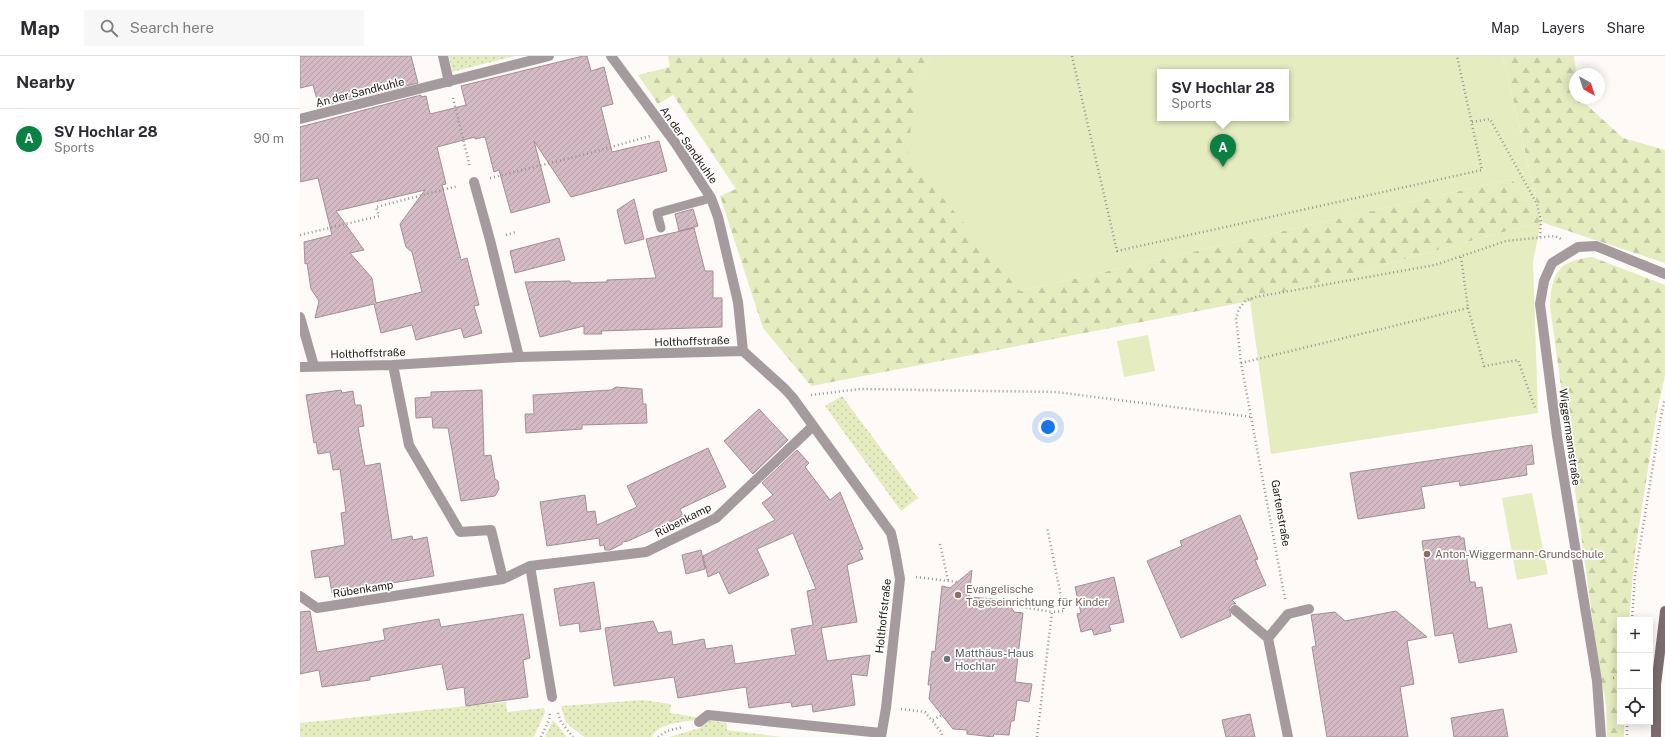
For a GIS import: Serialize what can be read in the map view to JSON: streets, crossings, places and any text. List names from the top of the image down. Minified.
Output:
{"streets":{"street":["An der Sandkuhle","Holthoffstraße","Wiggermannstraße","Rübenkamp"],"path":["Gartenstraße"]},"crossings":[["An der Sandkuhle","Holthoffstraße"],["Holthoffstraße","Rübenkamp"],["Wiggermannstraße","Gartenstraße"]],"places":["Anton-Wiggermann-Grundschule","Evangelische Tageseinrichtung für Kinder","Matthäus-Haus Hochlar"],"north":"bottom right","page":{"header":"Map","search":"Search here","nav":["Map","Layers","Share"],"heading":"Nearby","popup":["SV Hochlar 28","Sports"],"list":[{"mark":"A","name":"SV Hochlar 28","note":"Sports","value":"90 m"}],"pins":"A","map_buttons":["+","−"]}}
